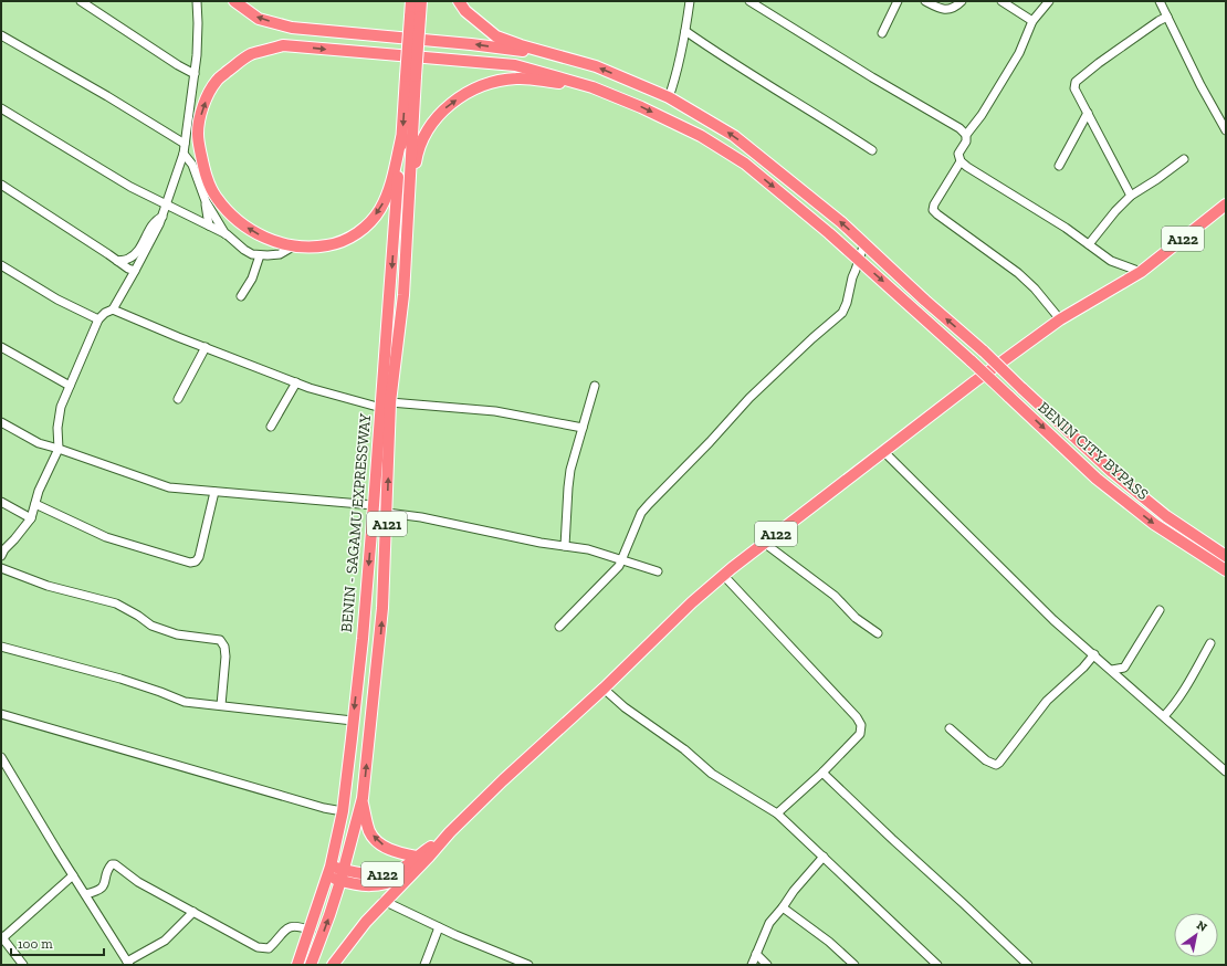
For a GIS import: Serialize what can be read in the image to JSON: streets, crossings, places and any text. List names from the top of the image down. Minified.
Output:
{"streets":{"highway":["A122","BENIN CITY BYPASS","BENIN - SAGAMU EXPRESSWAY","A121"]},"crossings":[["A122","BENIN - SAGAMU EXPRESSWAY"],["A122","A121"],["BENIN - SAGAMU EXPRESSWAY","A121"]],"scale_bar":"100 m","north":"top right"}
